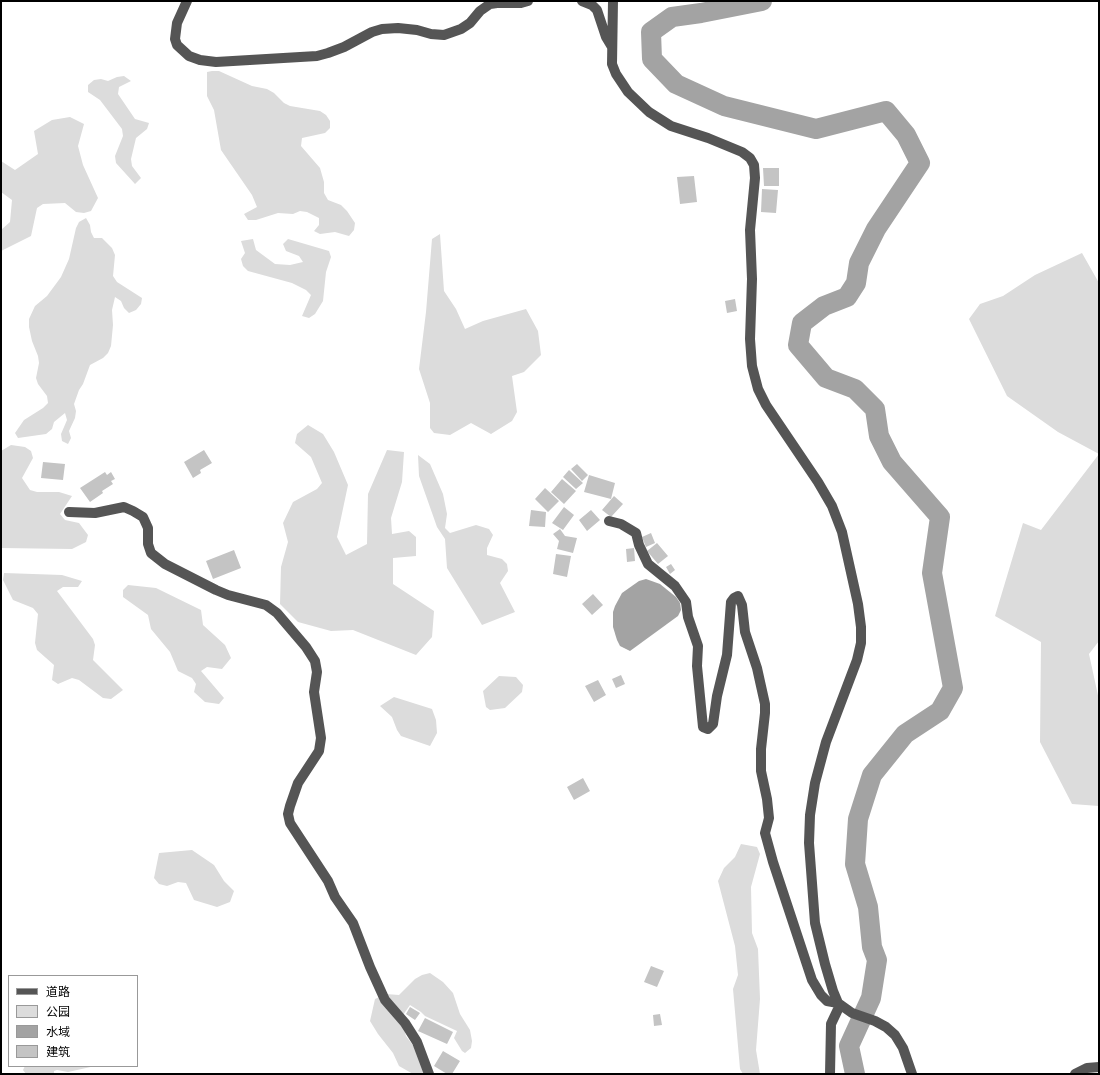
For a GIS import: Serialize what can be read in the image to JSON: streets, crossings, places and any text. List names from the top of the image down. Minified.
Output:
{"legend":["道路","公园","水域","建筑"]}
